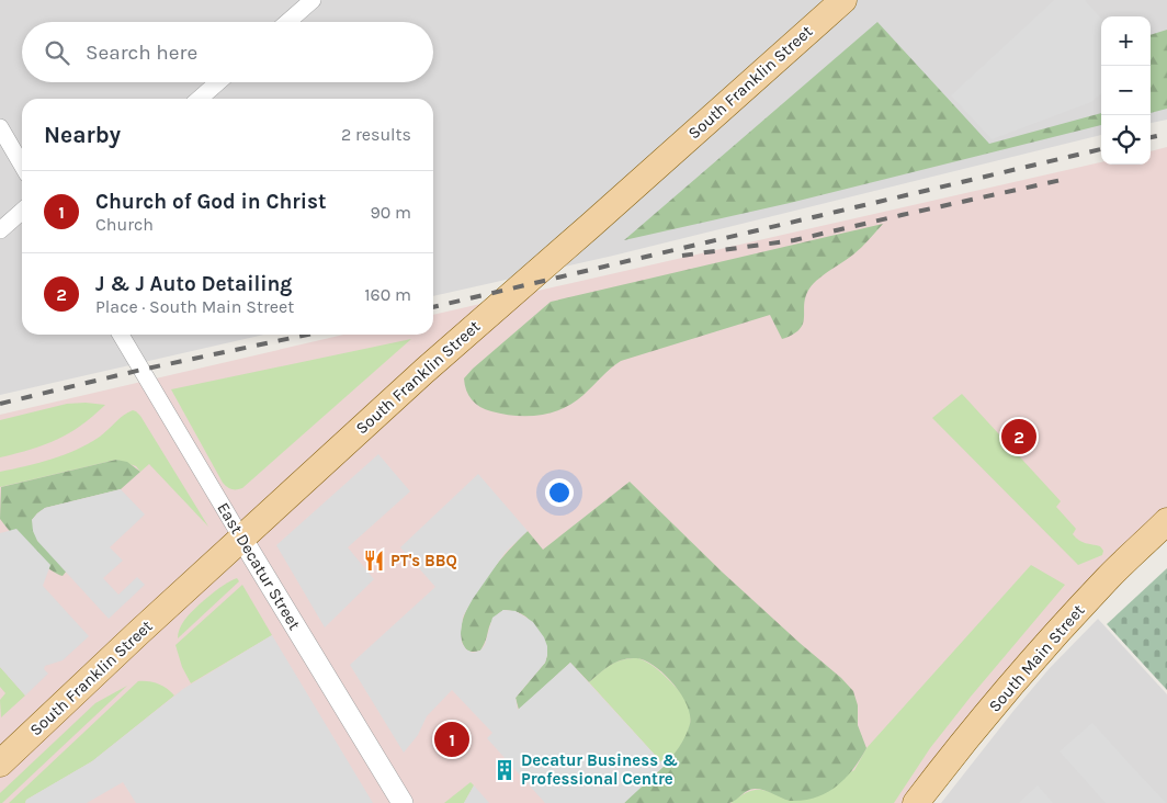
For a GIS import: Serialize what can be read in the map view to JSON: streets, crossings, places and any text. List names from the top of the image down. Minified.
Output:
{"streets":{"main road":["South Franklin Street","South Main Street"],"street":["East Decatur Street"]},"crossings":[["South Franklin Street","East Decatur Street"]],"places":{"restaurant":["PT's BBQ"],"building":["Decatur Business & Professional Centre"]},"page":{"map_buttons":["+","−"],"search":"Search here","heading":["Nearby","2 results"],"list":[{"mark":"1","name":"Church of God in Christ","note":"Church","value":"90 m"},{"mark":"2","name":"J & J Auto Detailing","note":"Place · South Main Street","value":"160 m"}],"pins":["2","1"]}}
